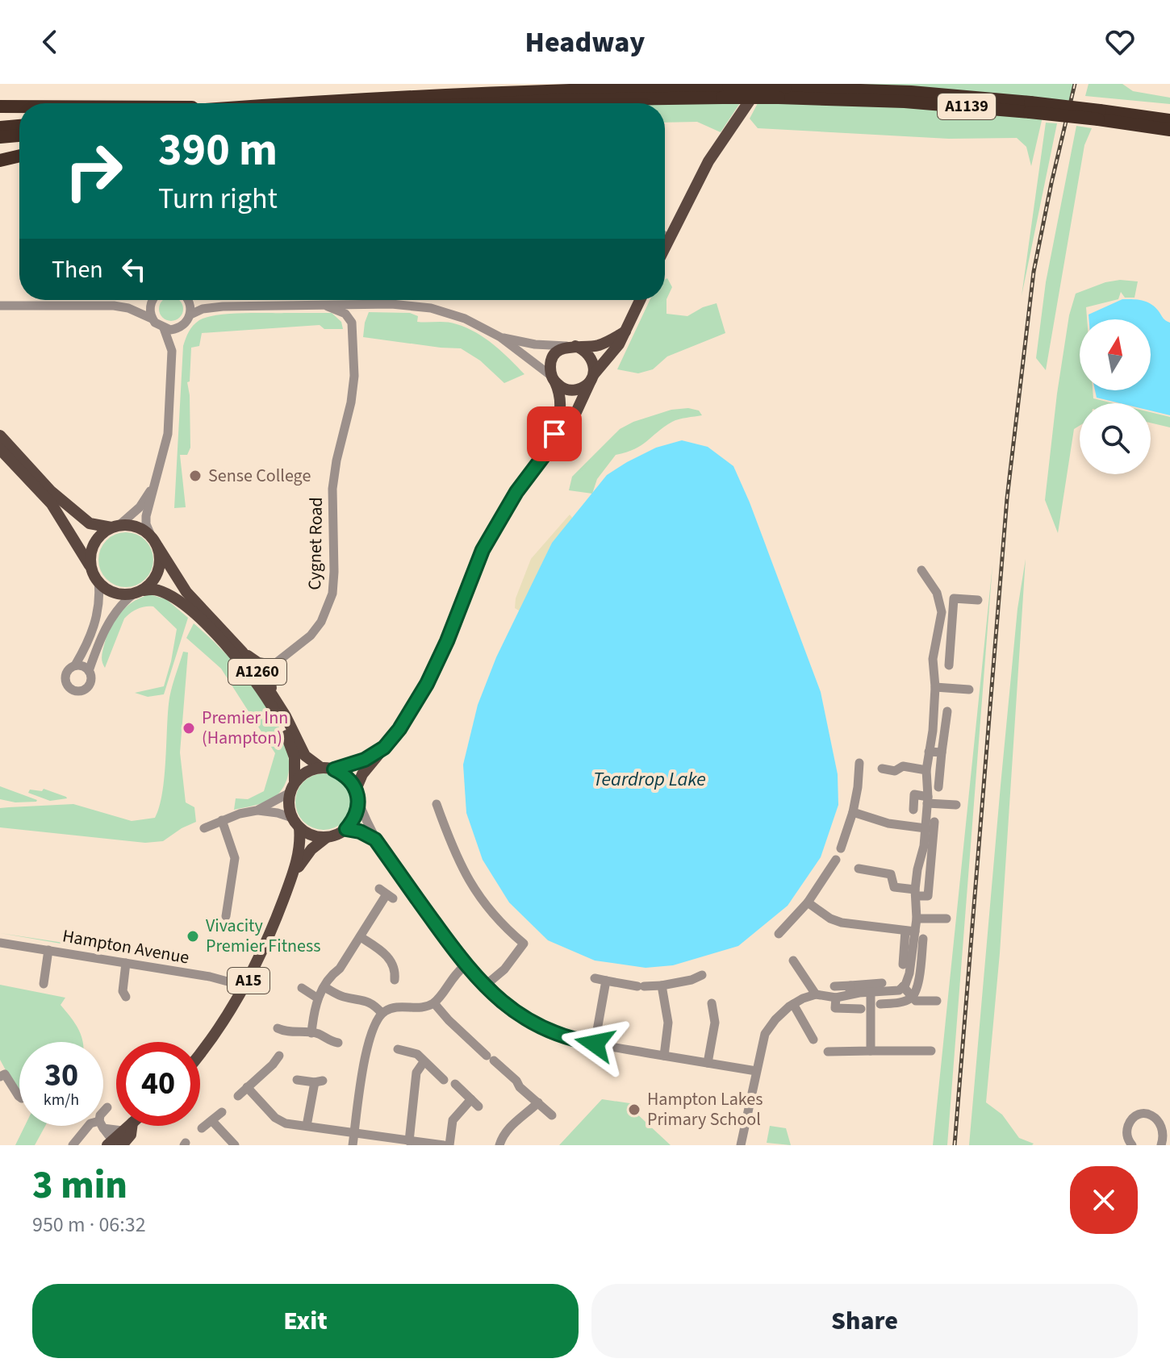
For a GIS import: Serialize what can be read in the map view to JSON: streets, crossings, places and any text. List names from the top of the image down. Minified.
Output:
{"streets":{"highway":["A1139"],"main road":["A1260","A15"],"street":["Cygnet Road","Hampton Avenue"]},"crossings":[["A1260","A15"],["Hampton Avenue","A15"]],"water":["Teardrop Lake"],"places":["Sense College","Premier Inn (Hampton)","Vivacity Premier Fitness","Hampton Lakes Primary School"],"north":"top","page":{"header":"Headway","turn":["390 m","Turn right"],"then":"Then","speed":"30 km/h","limit":"40","heading":["3 min","950 m · 06:32"],"buttons":["Exit","Share"]}}
